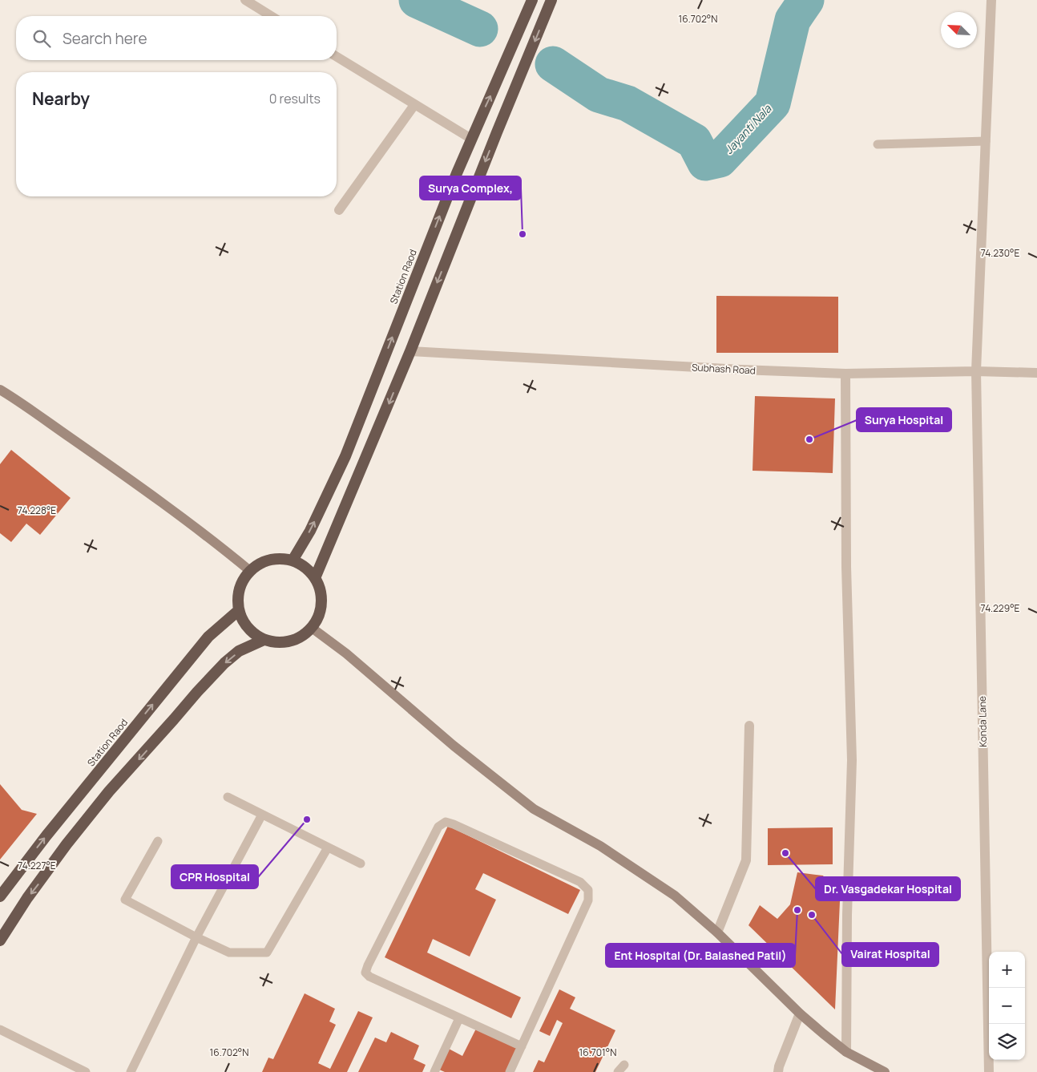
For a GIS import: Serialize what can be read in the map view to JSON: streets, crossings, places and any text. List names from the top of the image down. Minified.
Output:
{"streets":{"highway":["Station Raod"],"street":["Subhash Road","Konda Lane"]},"crossings":[["Subhash Road","Konda Lane"]],"water":["Jayanti Nala"],"places":["Surya Complex,","Surya Hospital","CPR Hospital","Dr. Vasgadekar Hospital","Ent Hospital (Dr. Balashed Patil)","Vairat Hospital"],"north":"top left","page":{"search":"Search here","heading":["Nearby","0 results"],"map_buttons":["+","−"]},"coordinates":["16.702°N","74.230°E","74.228°E","74.229°E","74.227°E","16.701°N"]}
